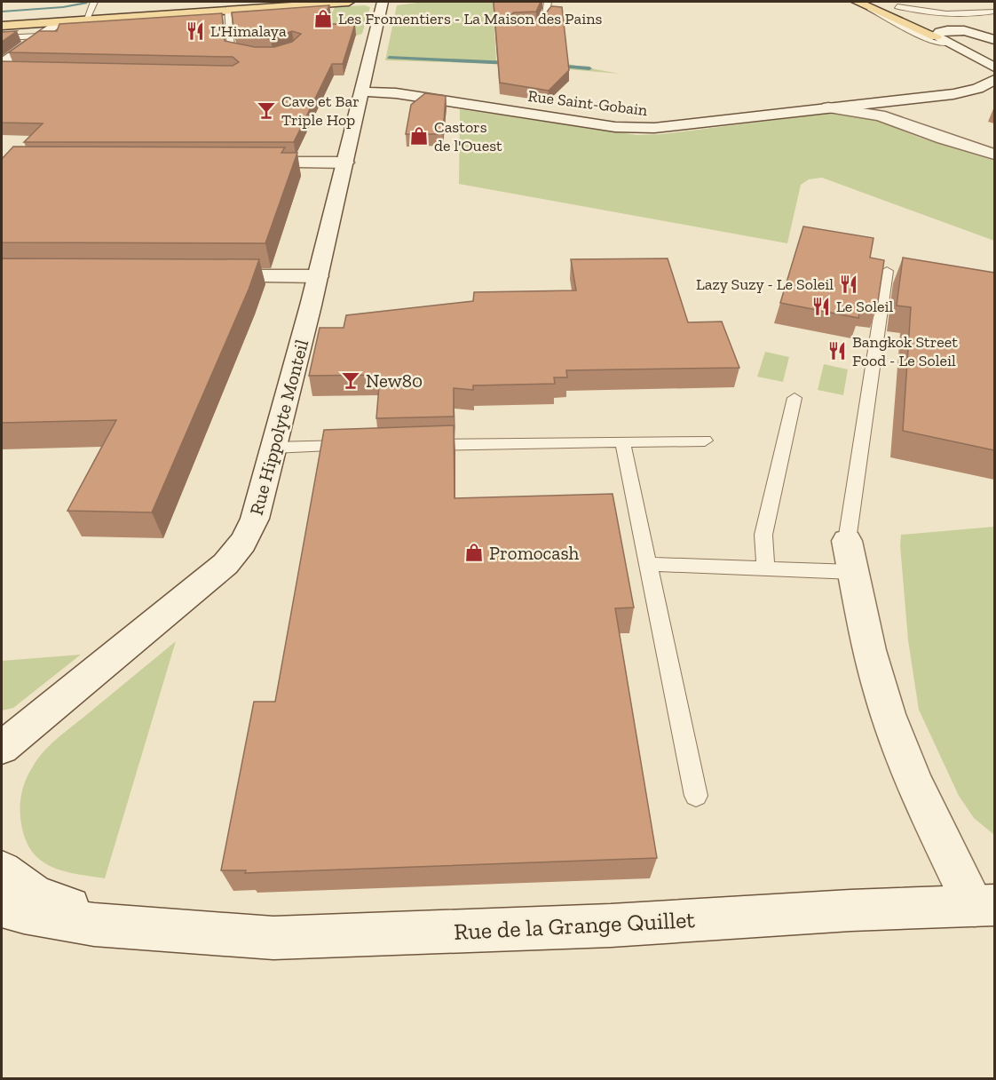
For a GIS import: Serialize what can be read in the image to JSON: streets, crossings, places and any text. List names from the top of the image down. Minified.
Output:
{"streets":{"street":["Rue Saint-Gobain","Rue Hippolyte Monteil","Rue de la Grange Quillet"]},"crossings":[["Rue Saint-Gobain","Rue Hippolyte Monteil"]],"places":{"shop":["Les Fromentiers - La Maison des Pains","Castors de l'Ouest","Promocash"],"restaurant":["L'Himalaya","Lazy Suzy - Le Soleil","Le Soleil","Bangkok Street Food - Le Soleil"],"bar":["Cave et Bar Triple Hop","New80"]}}
